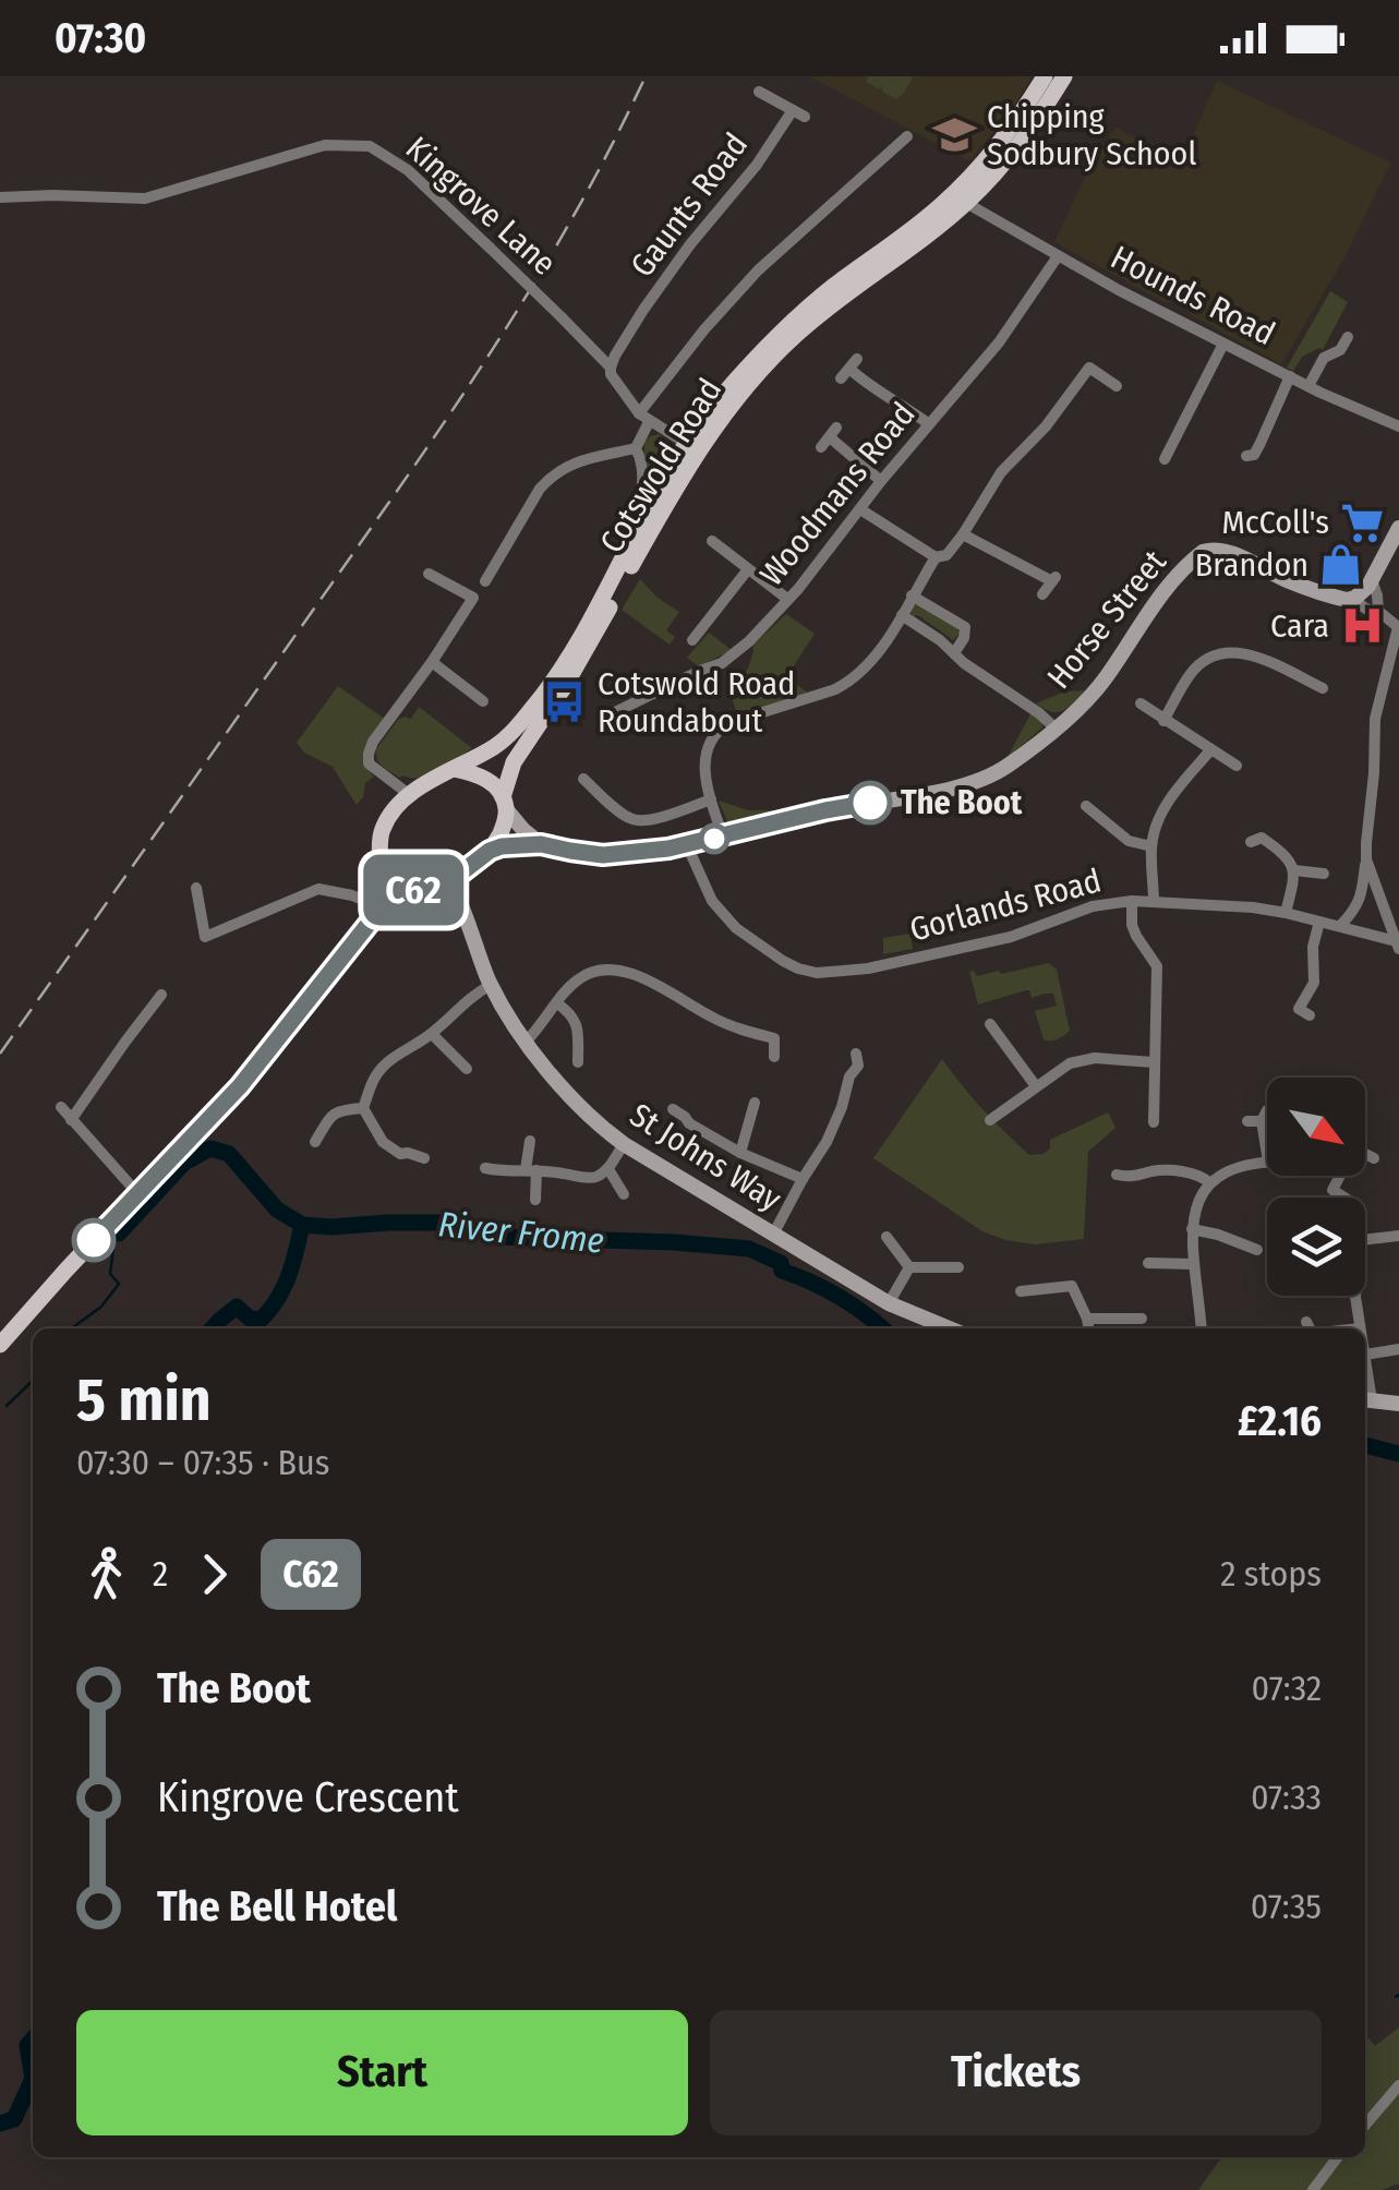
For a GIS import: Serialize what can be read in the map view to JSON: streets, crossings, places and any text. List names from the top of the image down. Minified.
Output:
{"streets":{"main road":["Cotswold Road","Horse Street","St Johns Way"],"street":["Gaunts Road","Kingrove Lane","Hounds Road","Woodmans Road","Gorlands Road"]},"crossings":[["Gaunts Road","Kingrove Lane"],["Kingrove Lane","Cotswold Road"],["Hounds Road","Cotswold Road"],["Hounds Road","Woodmans Road"],["Cotswold Road","Horse Street"],["Horse Street","Gorlands Road"]],"water":["River Frome"],"places":{"school or university":["Chipping Sodbury School"],"supermarket":["McColl's"],"shop":["Brandon"],"hospital":["Cara"],"bus stop":["Cotswold Road Roundabout"],"other":["The Boot"]},"lines":["bus line C62"],"north":"bottom right","page":{"status":"07:30","on_map":"C62","heading":["5 min","07:30 – 07:35 · Bus","£2.16"],"legs":["2","C62","2 stops"],"list":[{"name":"The Boot","value":"07:32"},{"name":"Kingrove Crescent","value":"07:33"},{"name":"The Bell Hotel","value":"07:35"}],"buttons":["Start","Tickets"]}}
